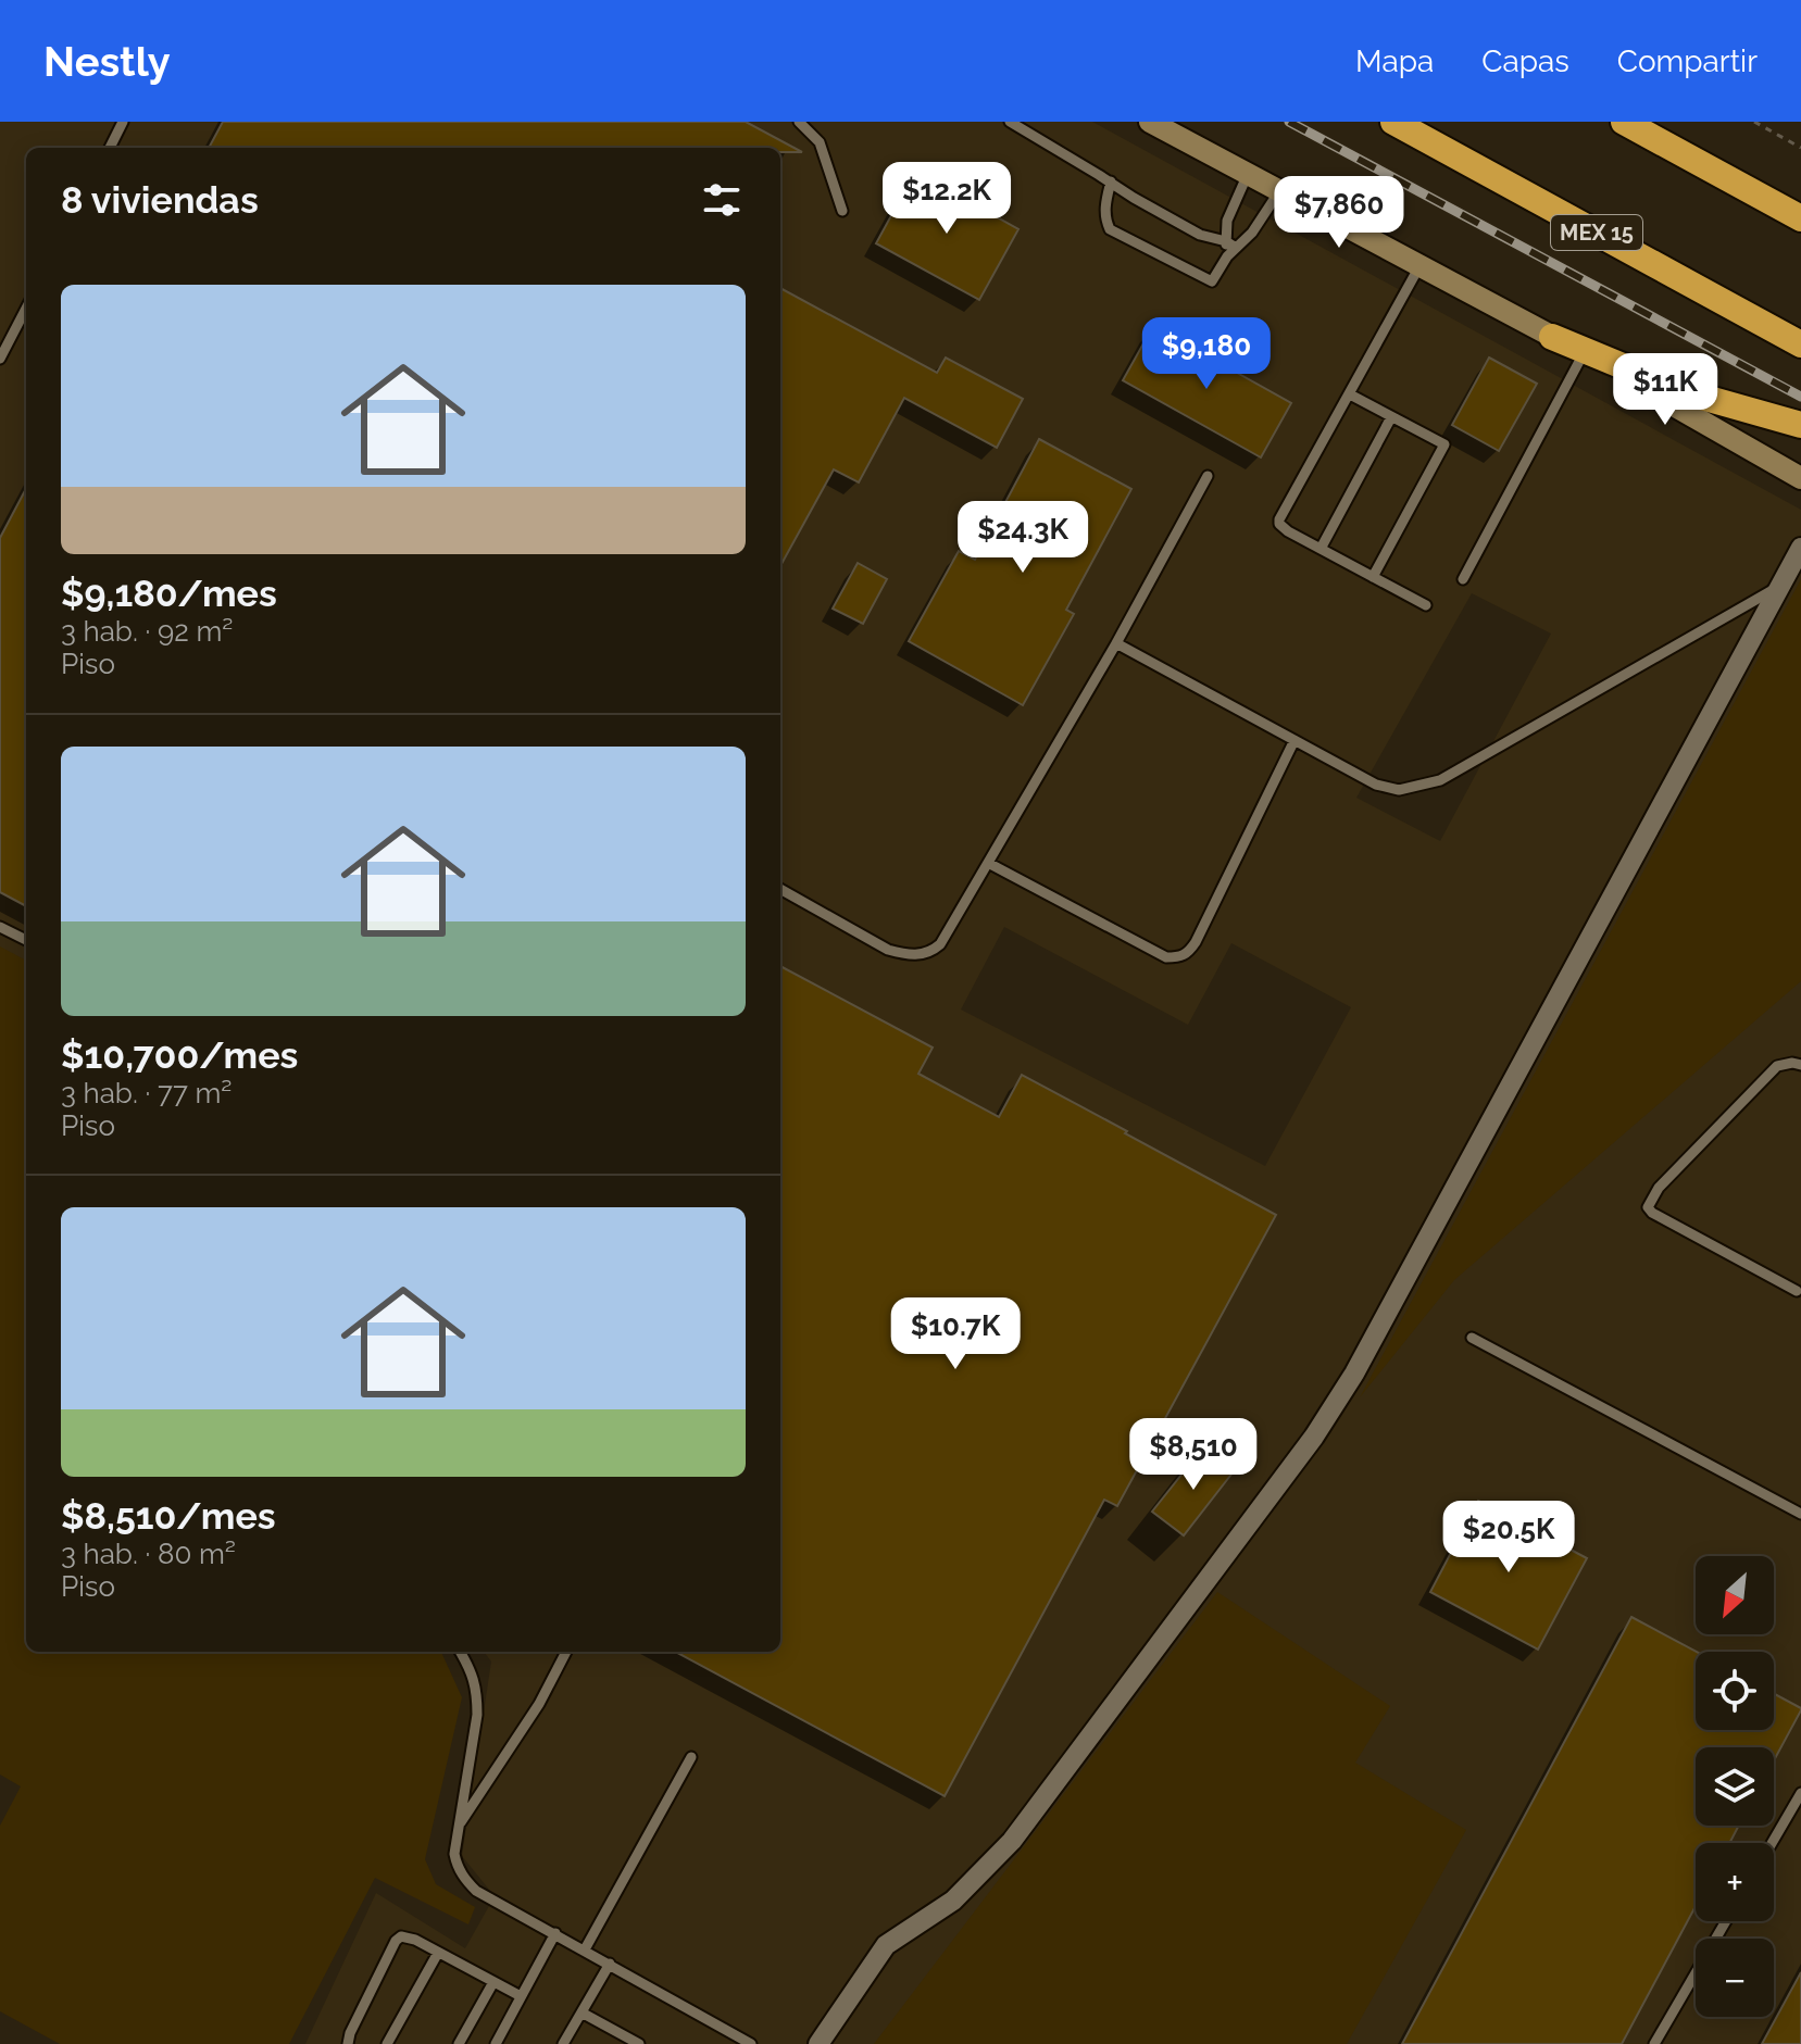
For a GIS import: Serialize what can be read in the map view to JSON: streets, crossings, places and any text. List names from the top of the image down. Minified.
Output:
{"streets":{"highway":["MEX 15"]},"north":"bottom left","page":{"header":"Nestly","nav":["Mapa","Capas","Compartir"],"heading":"8 viviendas","price":["$12.2K","$7,860","$9,180","$11K","$24.3K","$10.7K","$8,510","$20.5K"],"list":[{"name":"$9,180/mes","note":"3 hab. · 92 m² · Piso"},{"name":"$10,700/mes","note":"3 hab. · 77 m² · Piso"},{"name":"$8,510/mes","note":"3 hab. · 80 m² · Piso"}],"map_buttons":["+","−"]}}
